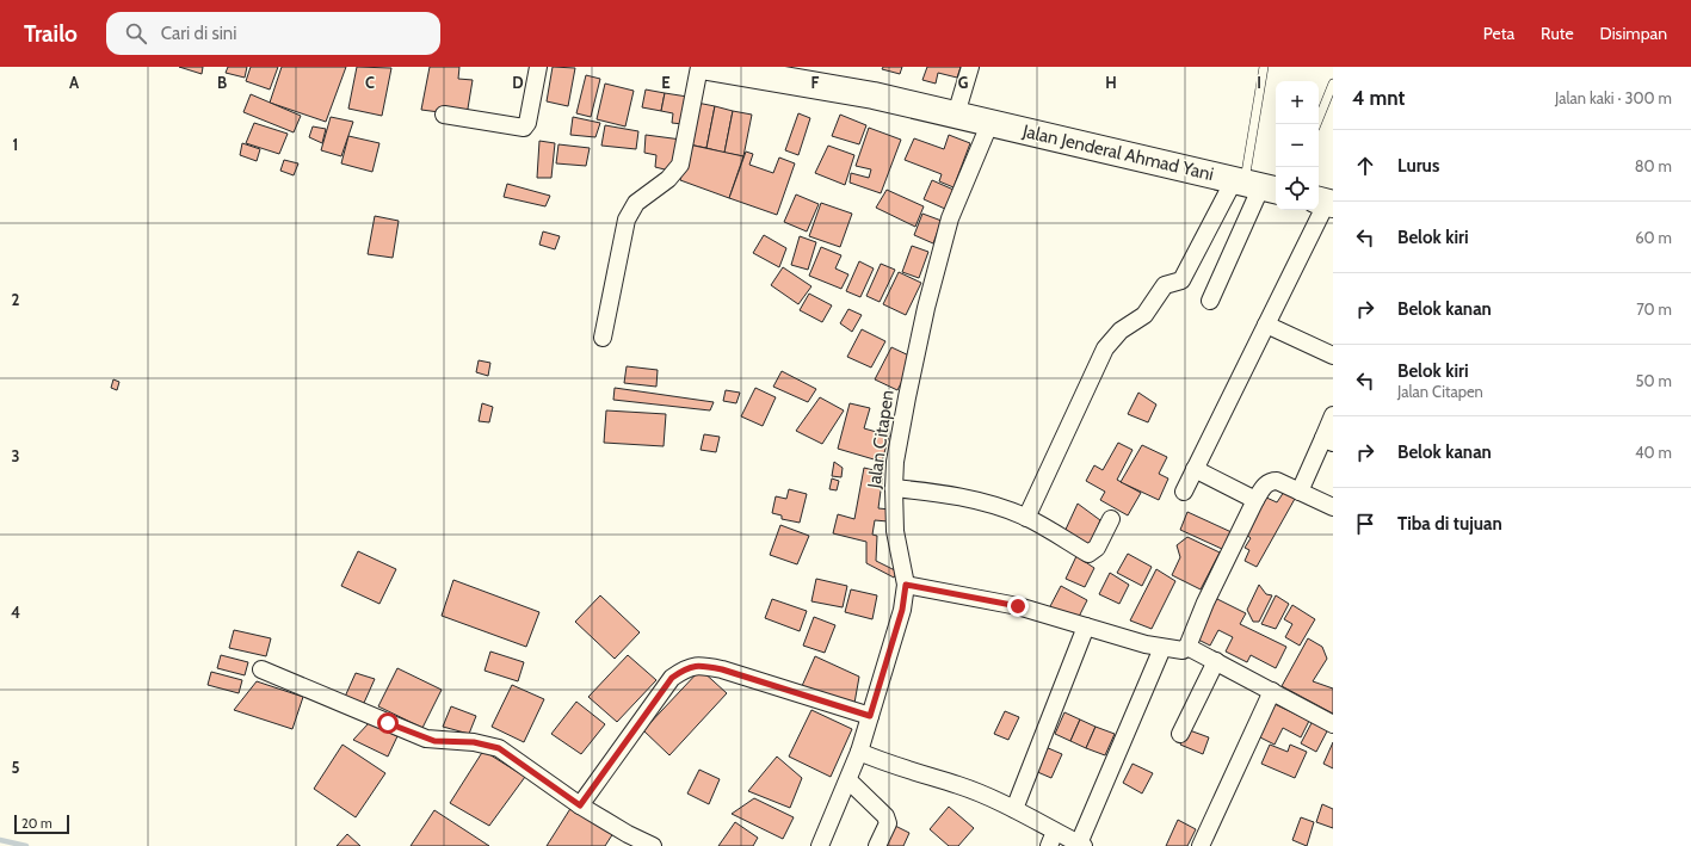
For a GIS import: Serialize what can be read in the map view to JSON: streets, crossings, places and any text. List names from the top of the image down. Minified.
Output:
{"streets":{"highway":["Jalan Jenderal Ahmad Yani"],"street":["Jalan Citapen"]},"crossings":[["Jalan Jenderal Ahmad Yani","Jalan Citapen"]],"scale_bar":"20 m","page":{"header":"Trailo","search":"Cari di sini","nav":["Peta","Rute","Disimpan"],"heading":["4 mnt","Jalan kaki · 300 m"],"map_buttons":["+","−"],"list":[["Lurus","80 m"],["Belok kiri","60 m"],["Belok kanan","70 m"],["Belok kiri","Jalan Citapen","50 m"],["Belok kanan","40 m"],"Tiba di tujuan"],"scale":"20 m"},"grid":{"columns":["A","B","C","D","E","F","G","H","I"],"rows":["1","2","3","4","5"]}}
